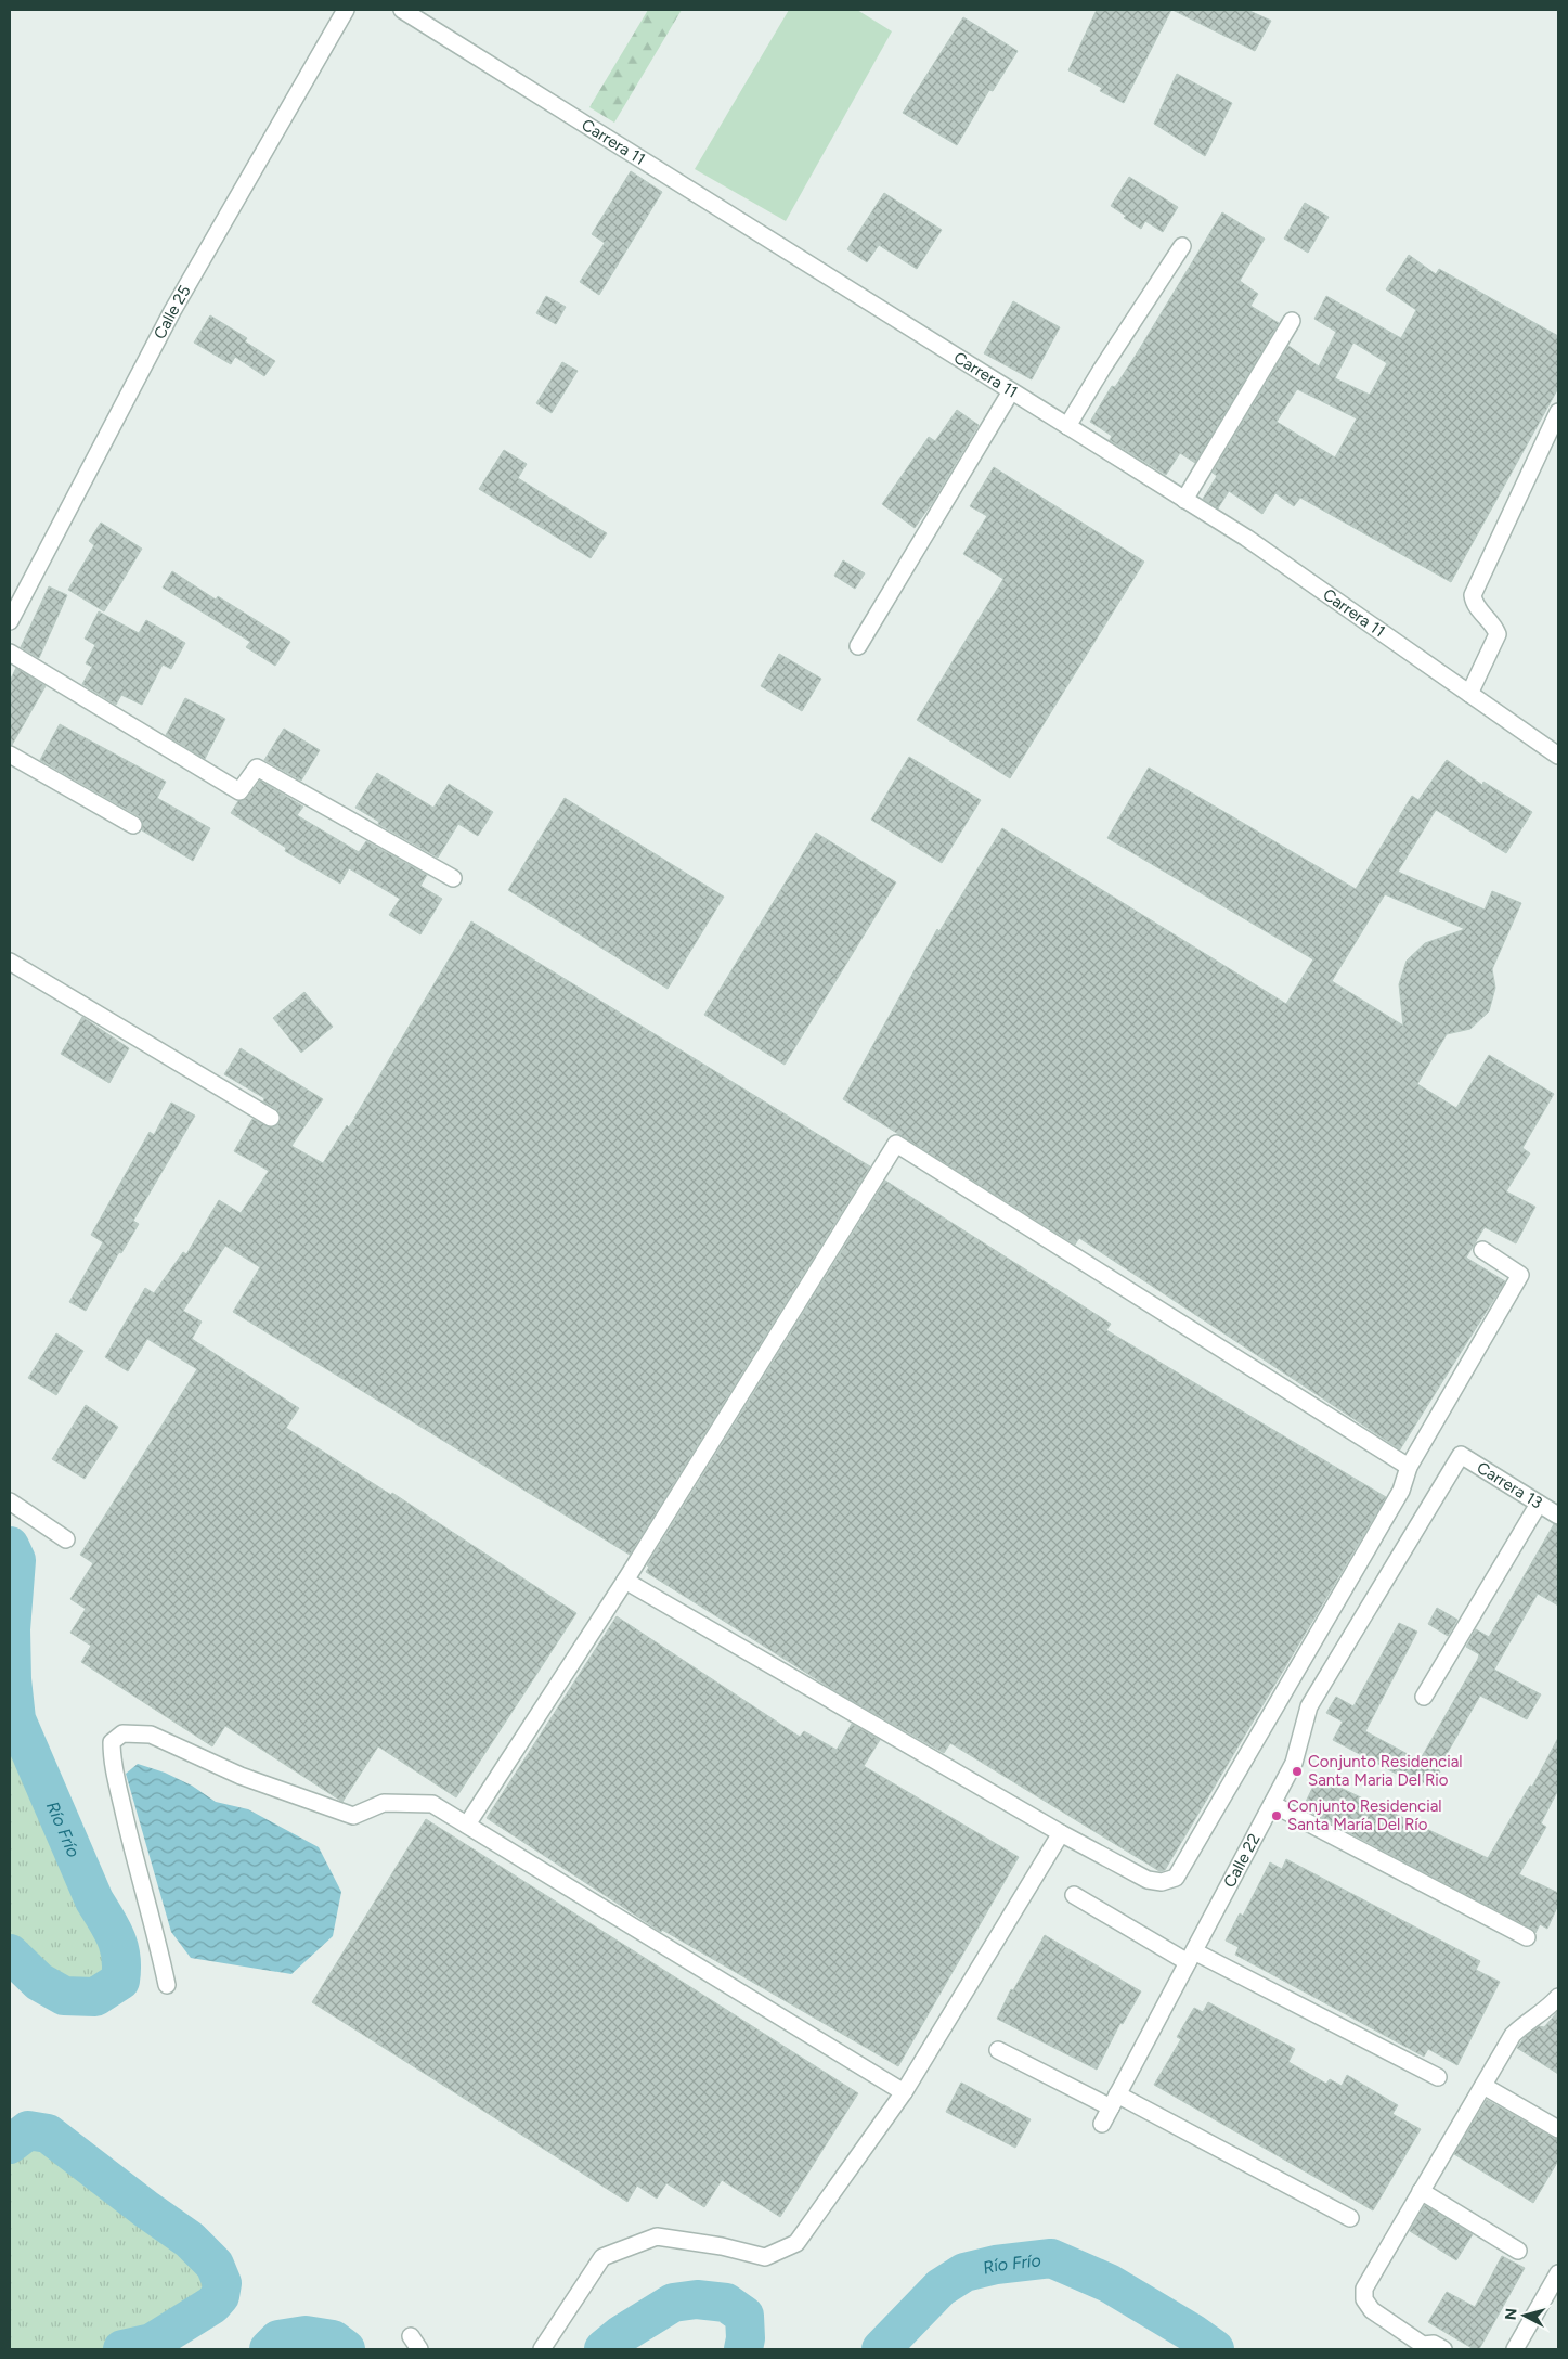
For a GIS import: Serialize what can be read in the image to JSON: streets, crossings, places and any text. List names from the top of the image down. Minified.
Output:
{"streets":{"street":["Carrera 11","Calle 25","Carrera 13","Calle 22"]},"crossings":[["Carrera 13","Calle 22"]],"water":["Río Frío"],"places":["Conjunto Residencial Santa Maria Del Rio","Conjunto Residencial Santa María Del Río"],"north":"left"}
